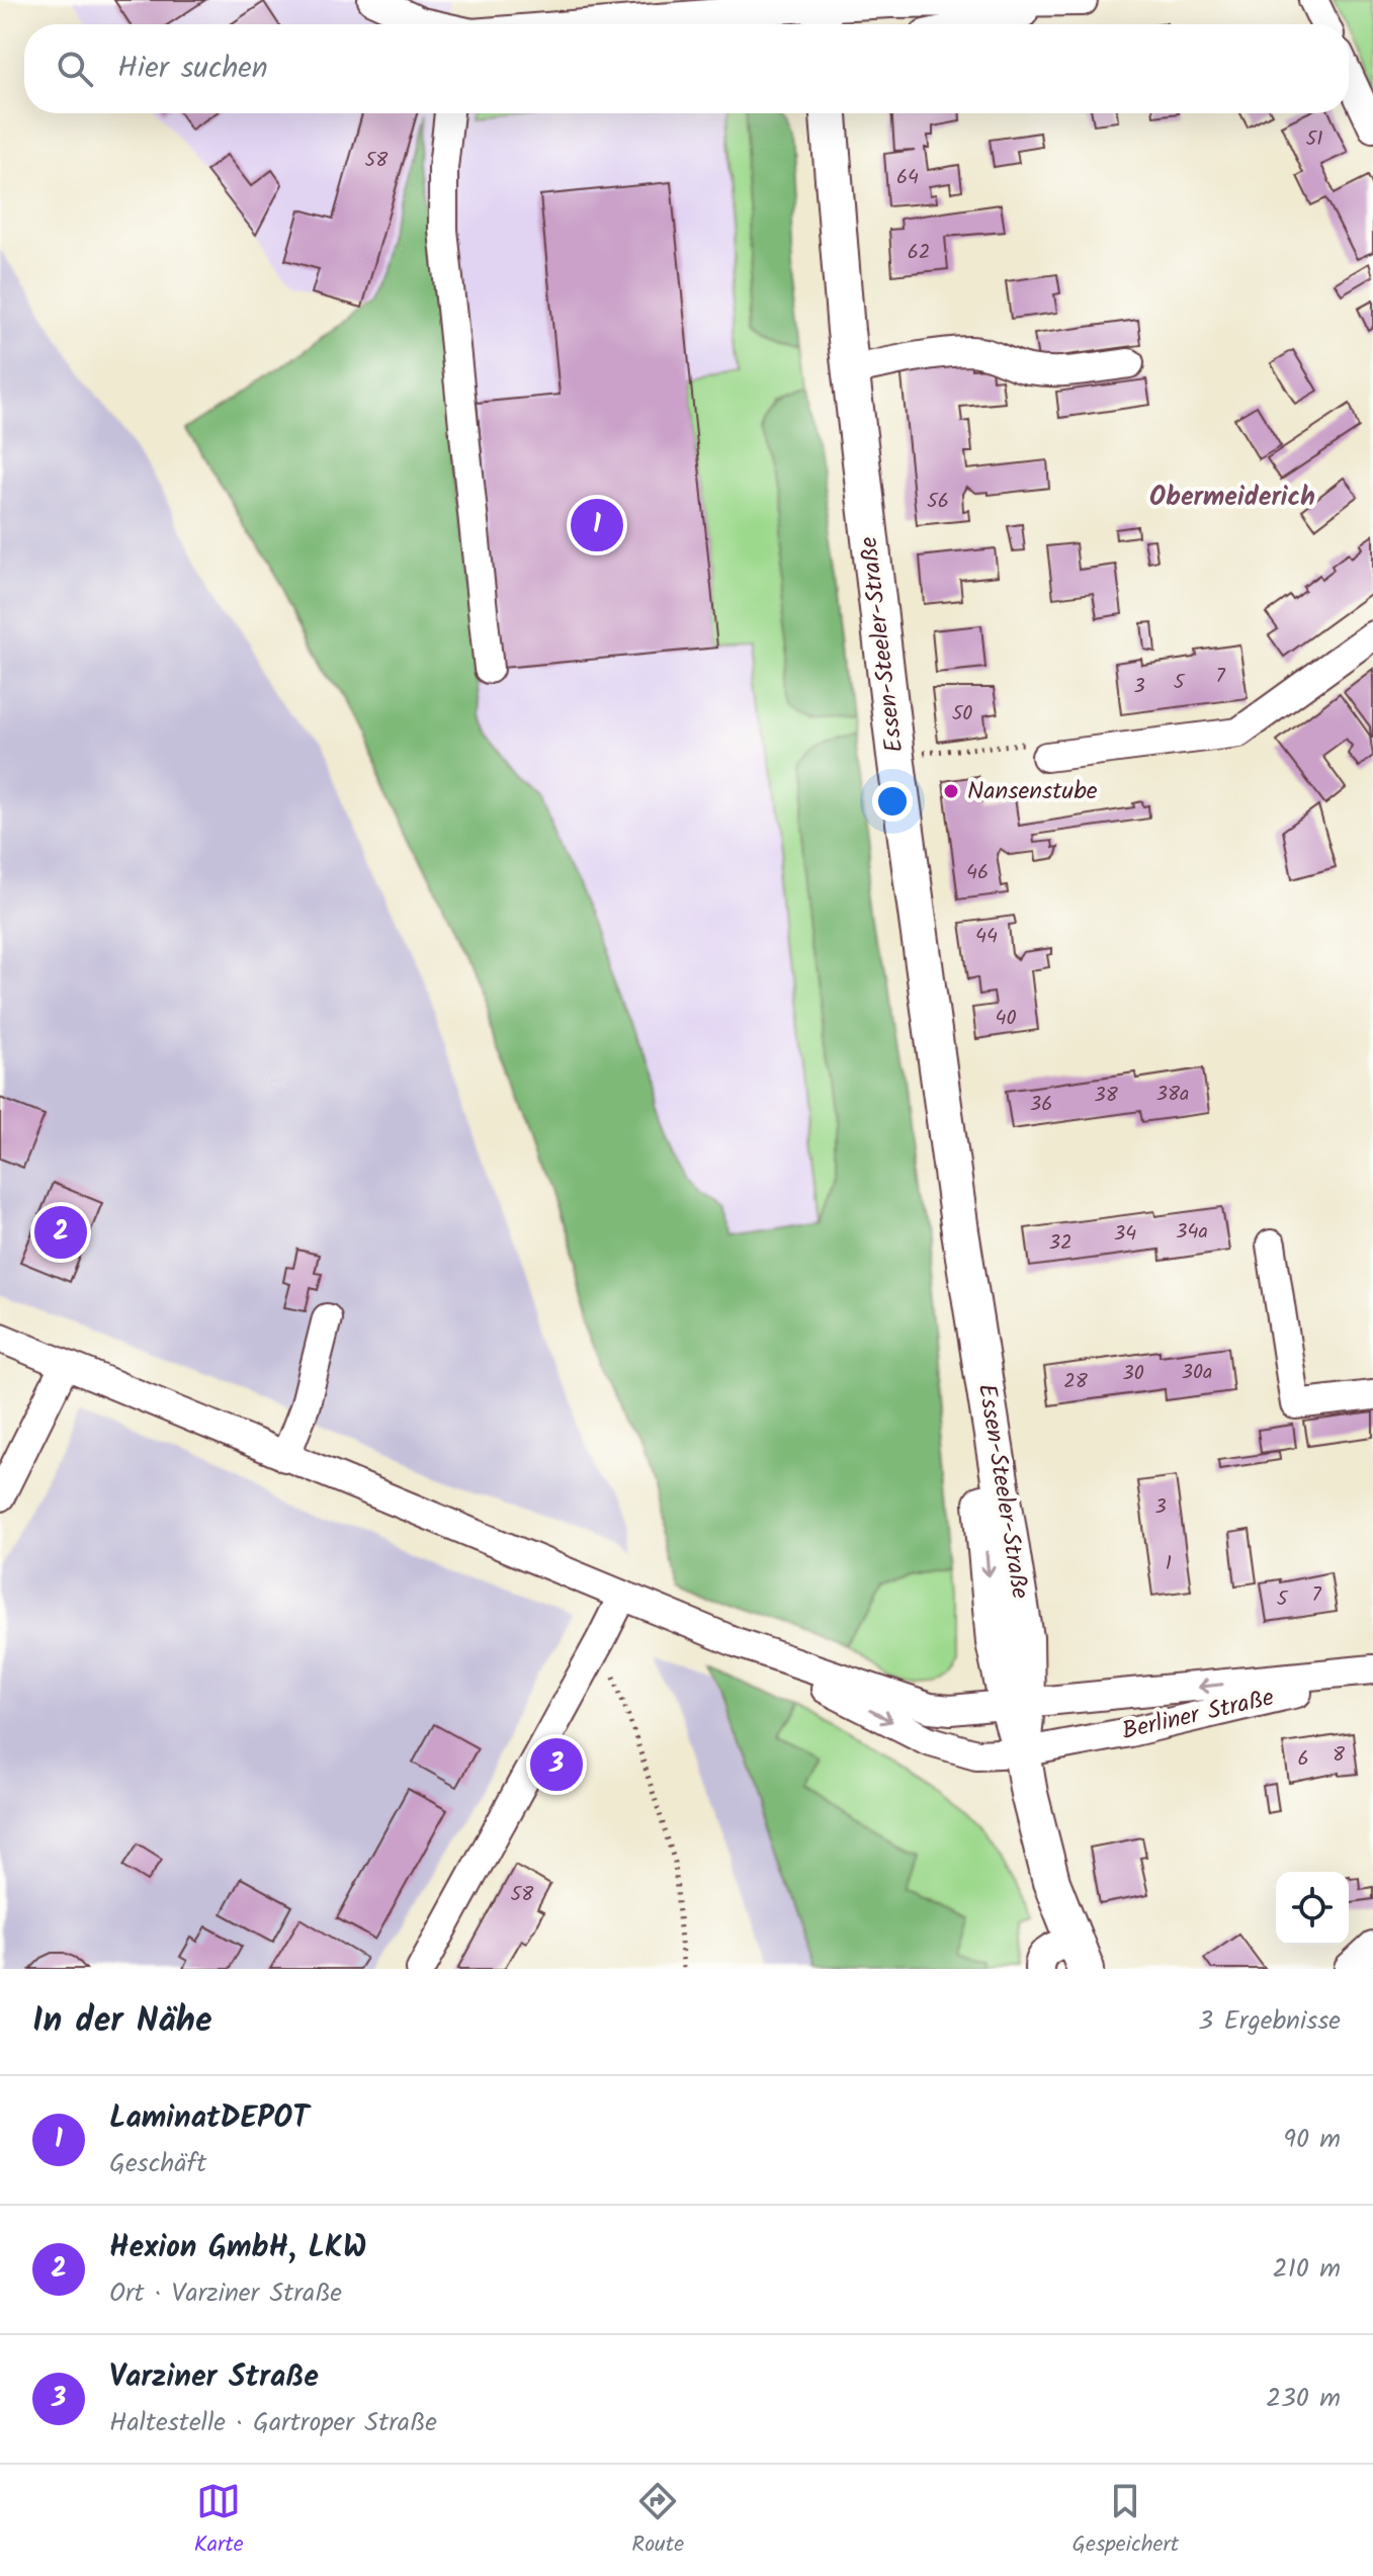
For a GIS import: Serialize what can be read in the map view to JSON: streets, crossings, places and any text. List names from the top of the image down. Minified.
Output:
{"streets":{"main road":["Essen-Steeler-Straße"],"street":["Berliner Straße"]},"crossings":[["Essen-Steeler-Straße","Berliner Straße"]],"districts":["Obermeiderich"],"places":["Nansenstube"],"house_numbers":["51","58","64","62","56","7","5","3","50","46","44","40","38a","38","36","34a","34","32","30a","30","28","3","1","7","5","8","6","58"],"page":{"search":"Hier suchen","pins":["1","2","3"],"heading":["In der Nähe","3 Ergebnisse"],"list":[{"mark":"1","name":"LaminatDEPOT","note":"Geschäft","value":"90 m"},{"mark":"2","name":"Hexion GmbH, LKW","note":"Ort · Varziner Straße","value":"210 m"},{"mark":"3","name":"Varziner Straße","note":"Haltestelle · Gartroper Straße","value":"230 m"}],"nav":["Karte","Route","Gespeichert"]}}
